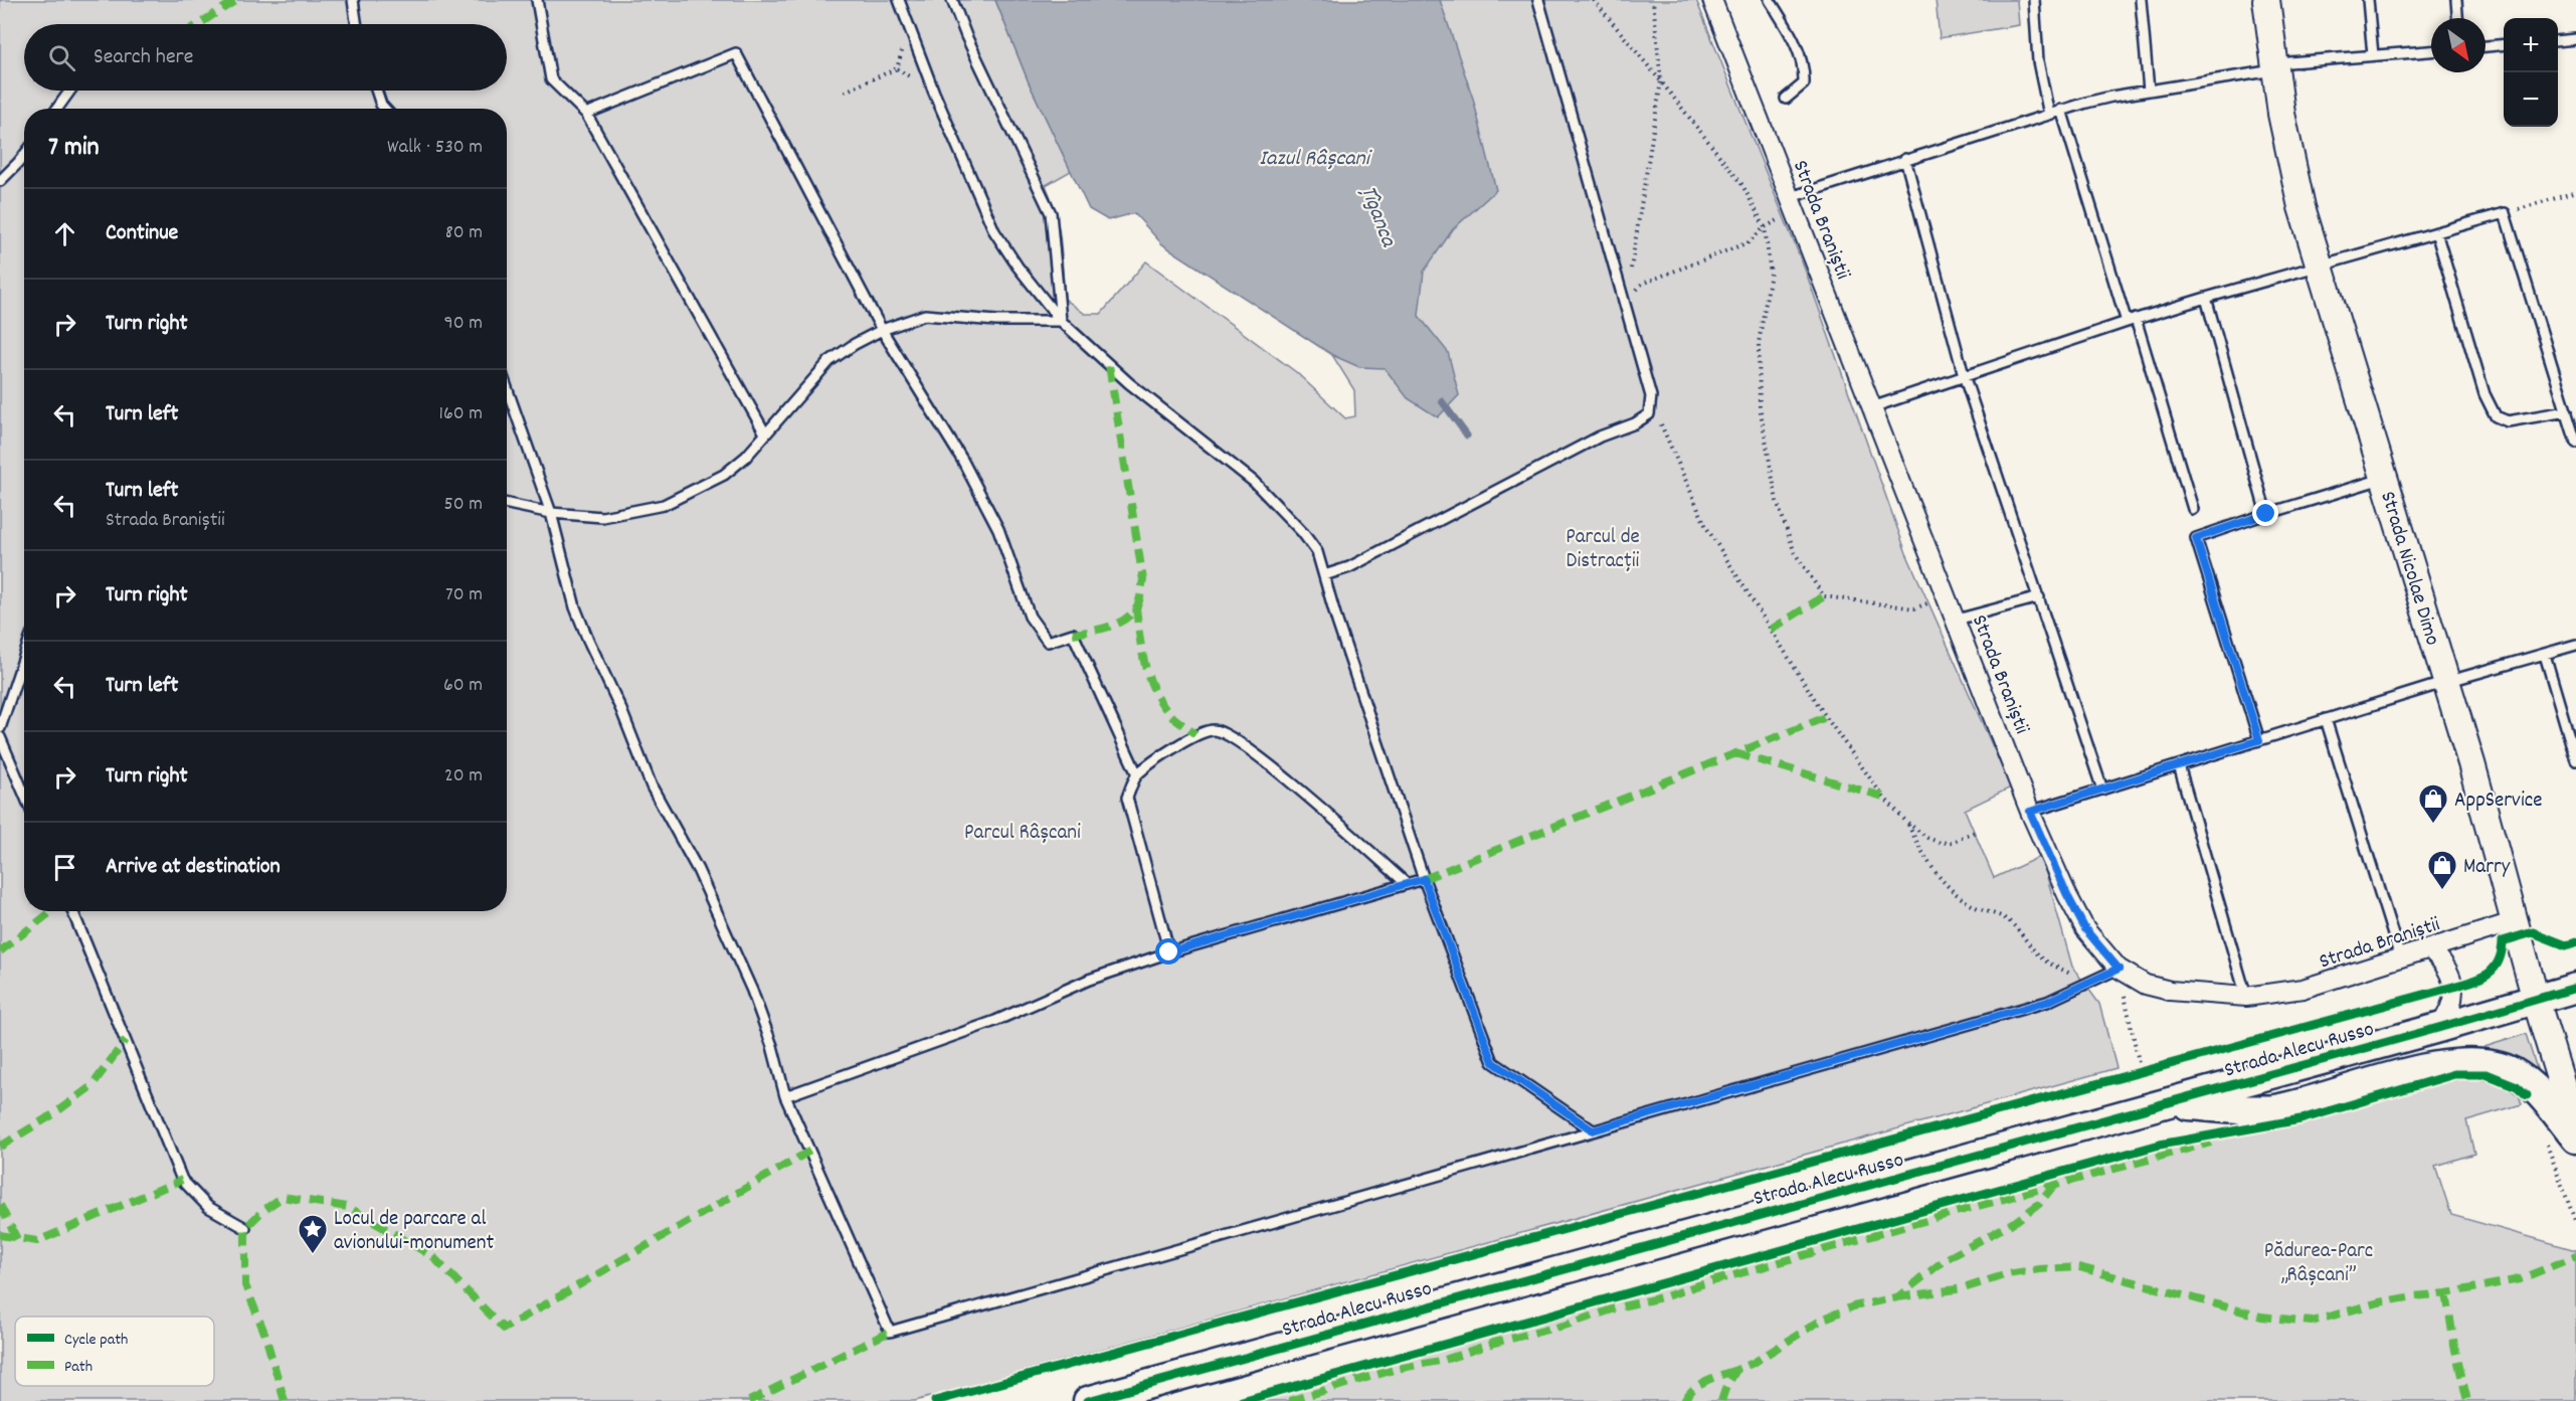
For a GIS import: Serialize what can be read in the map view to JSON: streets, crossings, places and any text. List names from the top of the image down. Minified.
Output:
{"streets":{"main road":["Strada Nicolae Dimo","Strada Alecu Russo"],"street":["Strada Braniștii"]},"crossings":[["Strada Braniștii","Strada Nicolae Dimo"],["Strada Nicolae Dimo","Strada Alecu Russo"]],"water":["Iazul Râșcani","Țîganca"],"parks":["Parcul de Distracții","Parcul Râșcani","Pădurea-Parc „Râșcani”"],"places":{"shop":["AppService","Marry"],"place":["Locul de parcare al avionului-monument"]},"legend":["Cycle path","Path"],"north":"bottom right","page":{"map_buttons":["+","−"],"search":"Search here","heading":["7 min","Walk · 530 m"],"list":[["Continue","80 m"],["Turn right","90 m"],["Turn left","160 m"],["Turn left","Strada Braniștii","50 m"],["Turn right","70 m"],["Turn left","60 m"],["Turn right","20 m"],"Arrive at destination"]}}
